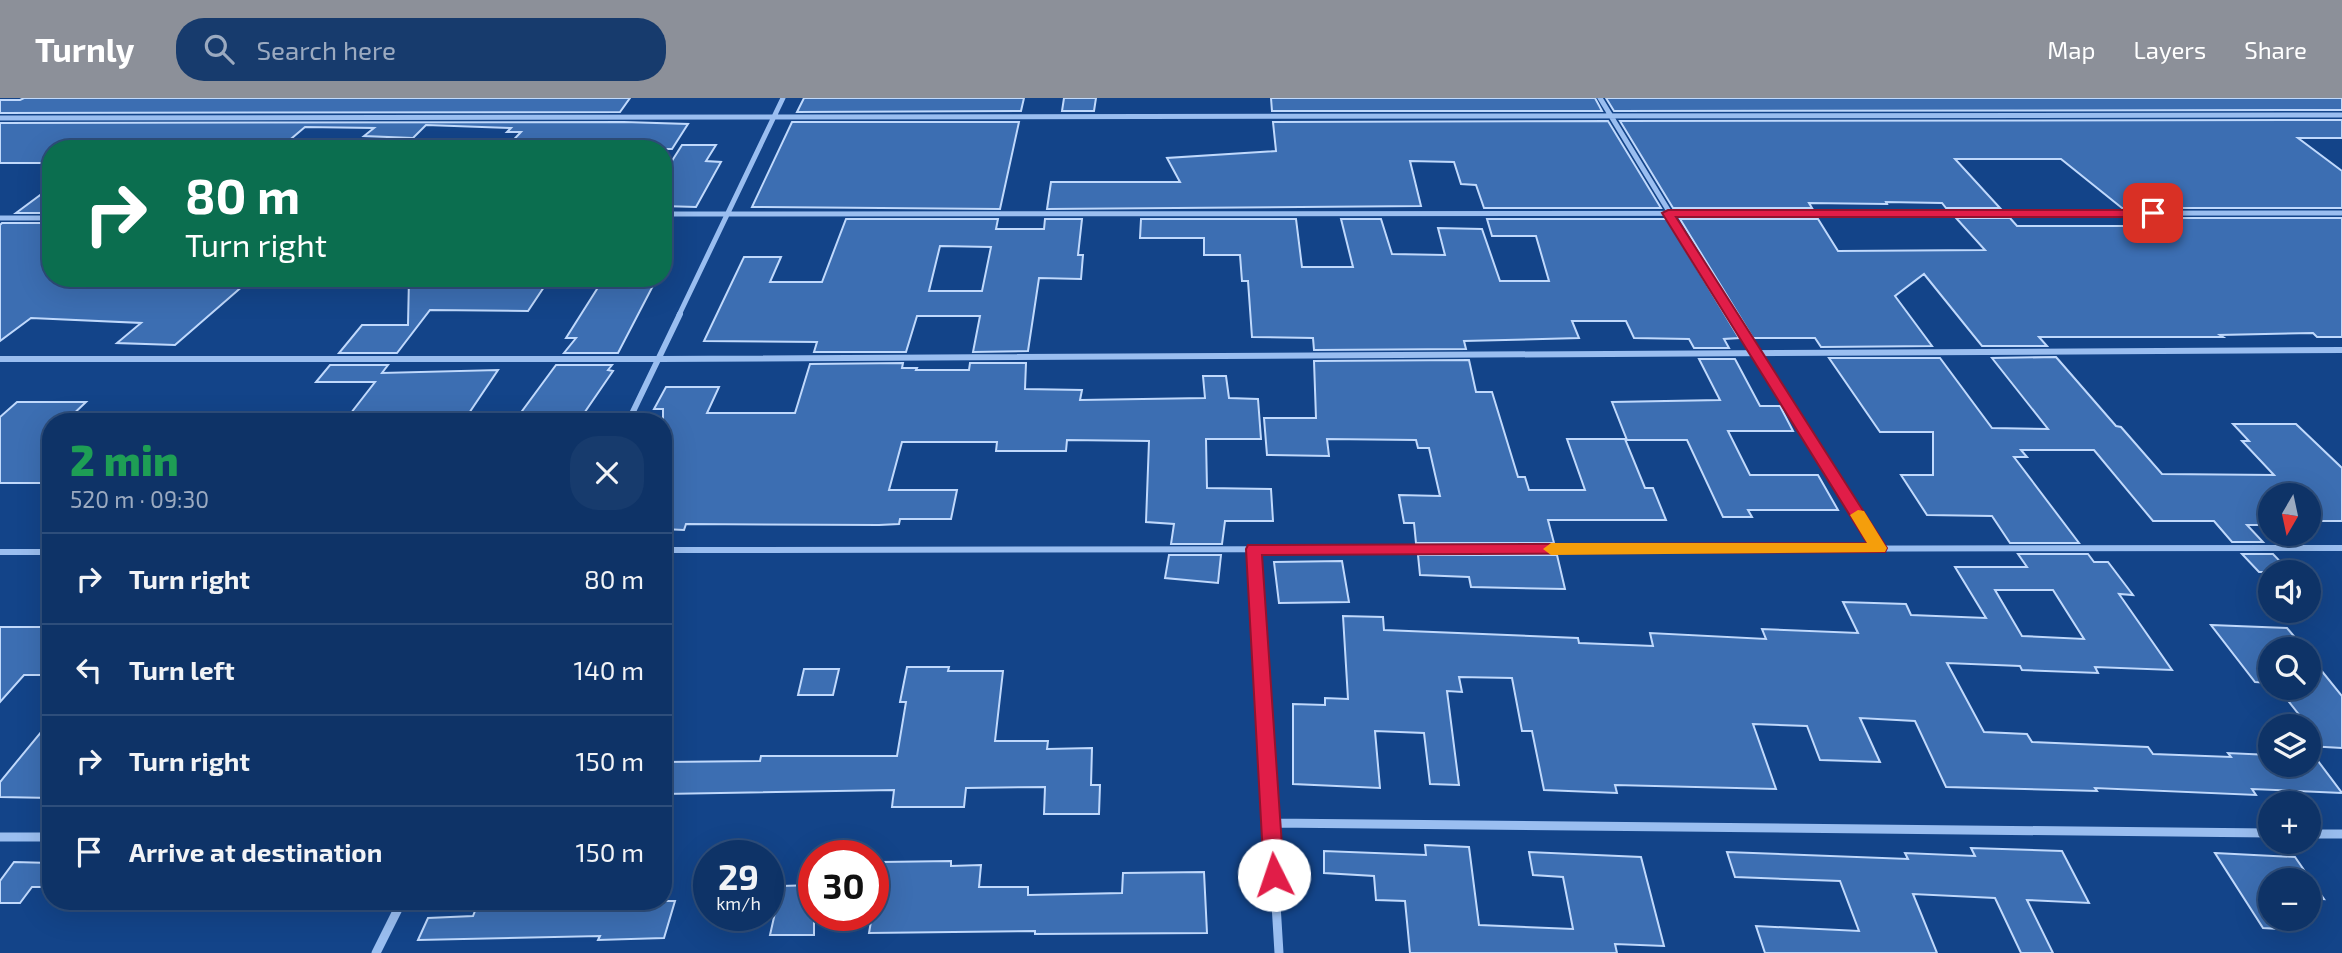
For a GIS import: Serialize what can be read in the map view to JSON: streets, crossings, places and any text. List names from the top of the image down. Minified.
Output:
{"north":"bottom","page":{"header":"Turnly","search":"Search here","nav":["Map","Layers","Share"],"turn":["80 m","Turn right"],"heading":["2 min","520 m · 09:30"],"map_buttons":["+","−"],"list":[{"name":"Turn right","value":"80 m"},{"name":"Turn left","value":"140 m"},{"name":"Turn right","value":"150 m"},{"name":"Arrive at destination","value":"150 m"}],"speed":"29 km/h","limit":"30"}}
